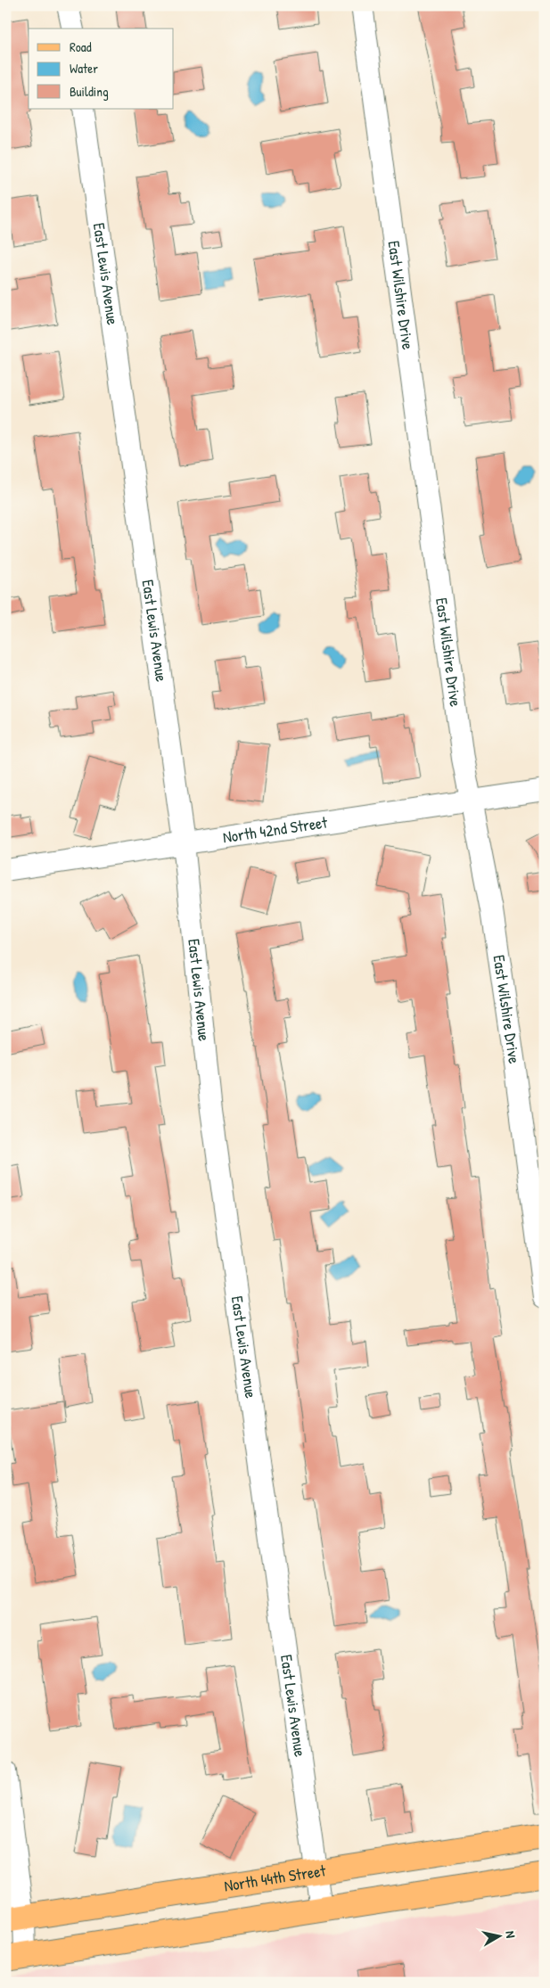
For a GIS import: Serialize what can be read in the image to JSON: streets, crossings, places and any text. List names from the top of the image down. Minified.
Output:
{"streets":{"main road":["North 44th Street"],"street":["East Lewis Avenue","East Wilshire Drive","North 42nd Street"]},"crossings":[["East Lewis Avenue","North 42nd Street"],["East Lewis Avenue","North 44th Street"],["East Wilshire Drive","North 42nd Street"]],"legend":["Road","Water","Building"],"north":"right"}
